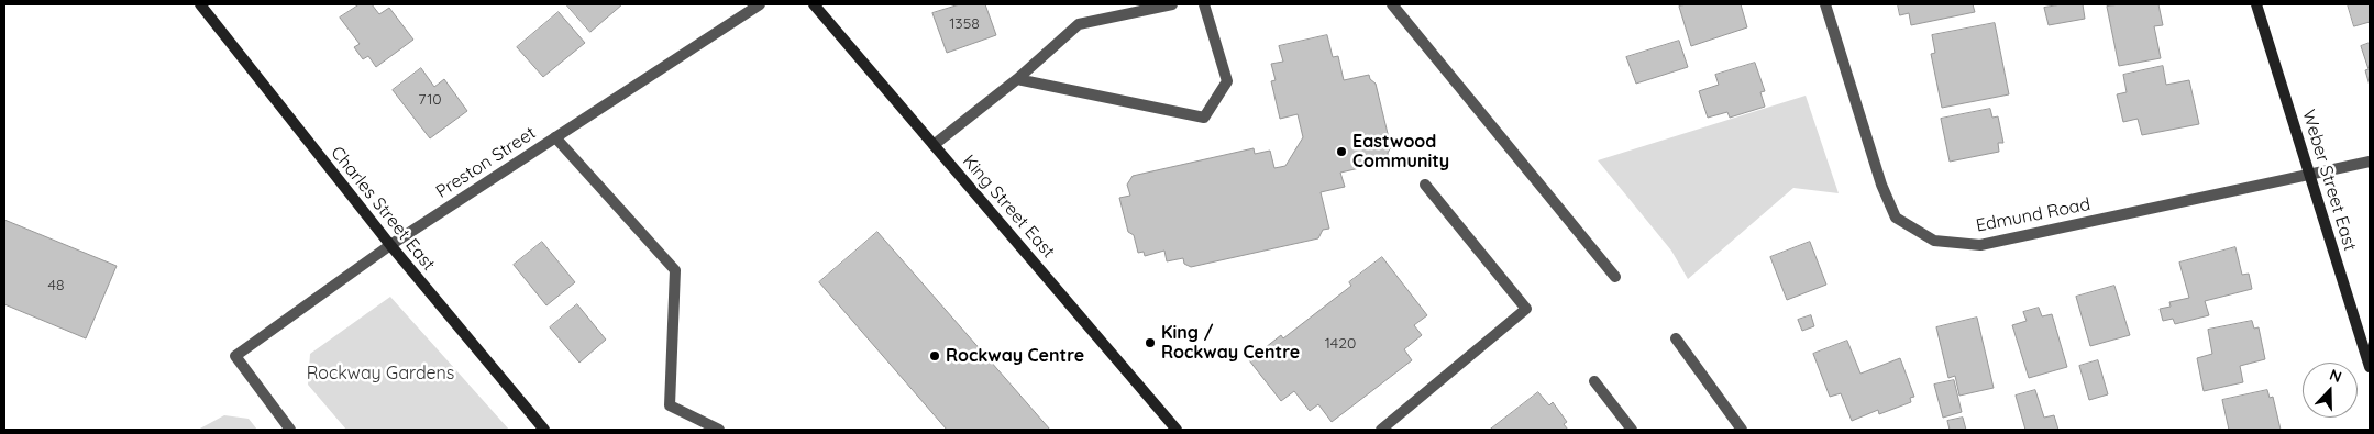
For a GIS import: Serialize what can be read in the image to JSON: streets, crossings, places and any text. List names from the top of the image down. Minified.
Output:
{"streets":{"main road":["Weber Street East","King Street East","Charles Street East"],"street":["Preston Street","Edmund Road"]},"crossings":[["Preston Street","Charles Street East"],["Weber Street East","Edmund Road"]],"parks":["Rockway Gardens"],"places":["Eastwood Community","King / Rockway Centre","Rockway Centre"],"house_numbers":["1358","710","48","1420"],"north":"top"}
